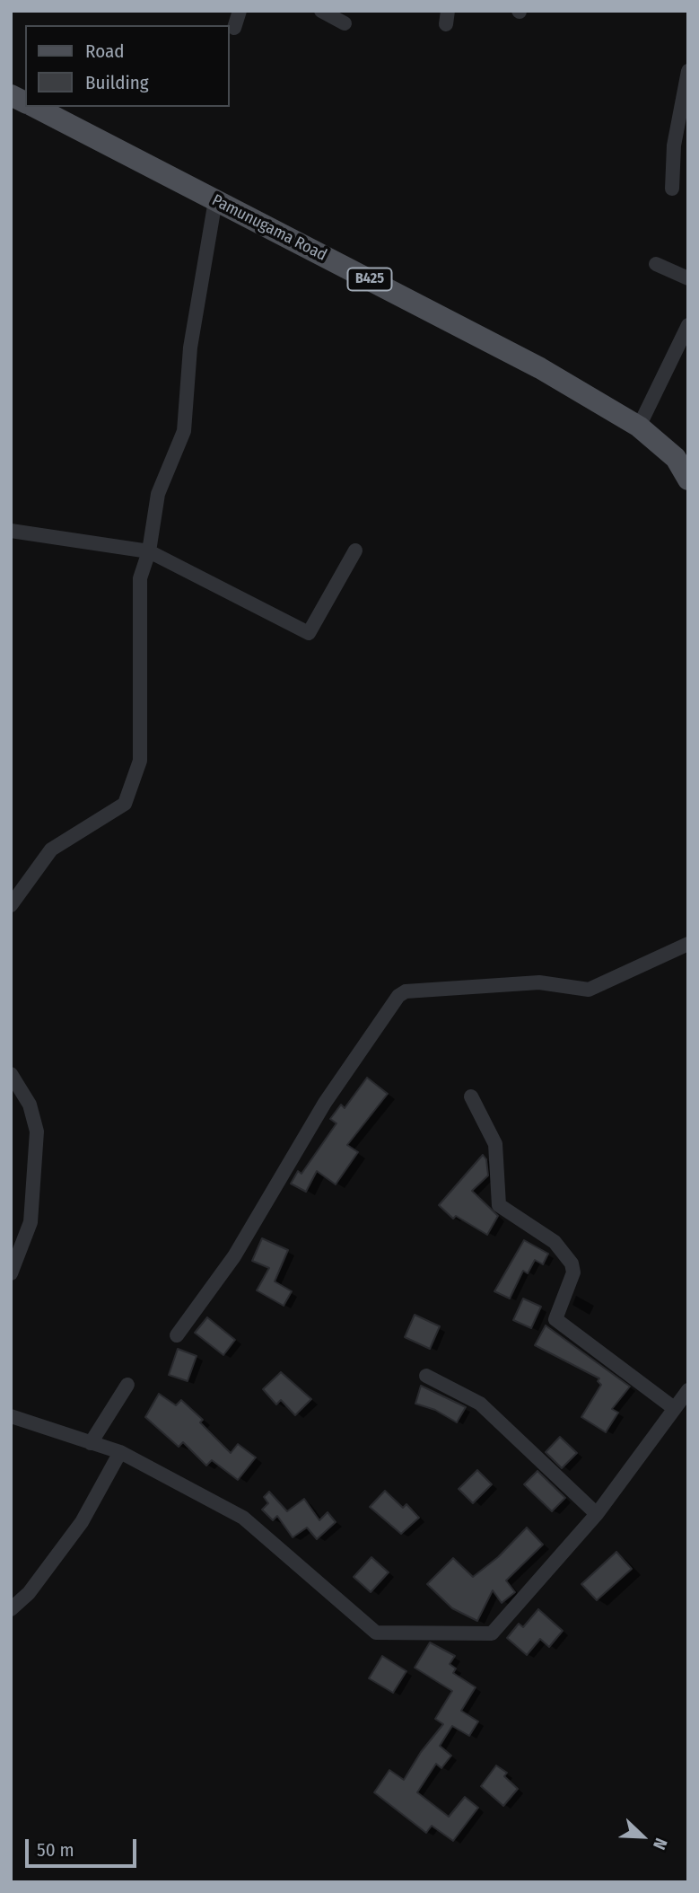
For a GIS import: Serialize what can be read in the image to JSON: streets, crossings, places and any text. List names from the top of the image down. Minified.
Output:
{"streets":{"main road":["Pamunugama Road","B425"]},"legend":["Road","Building"],"scale_bar":"50 m","north":"bottom right"}
